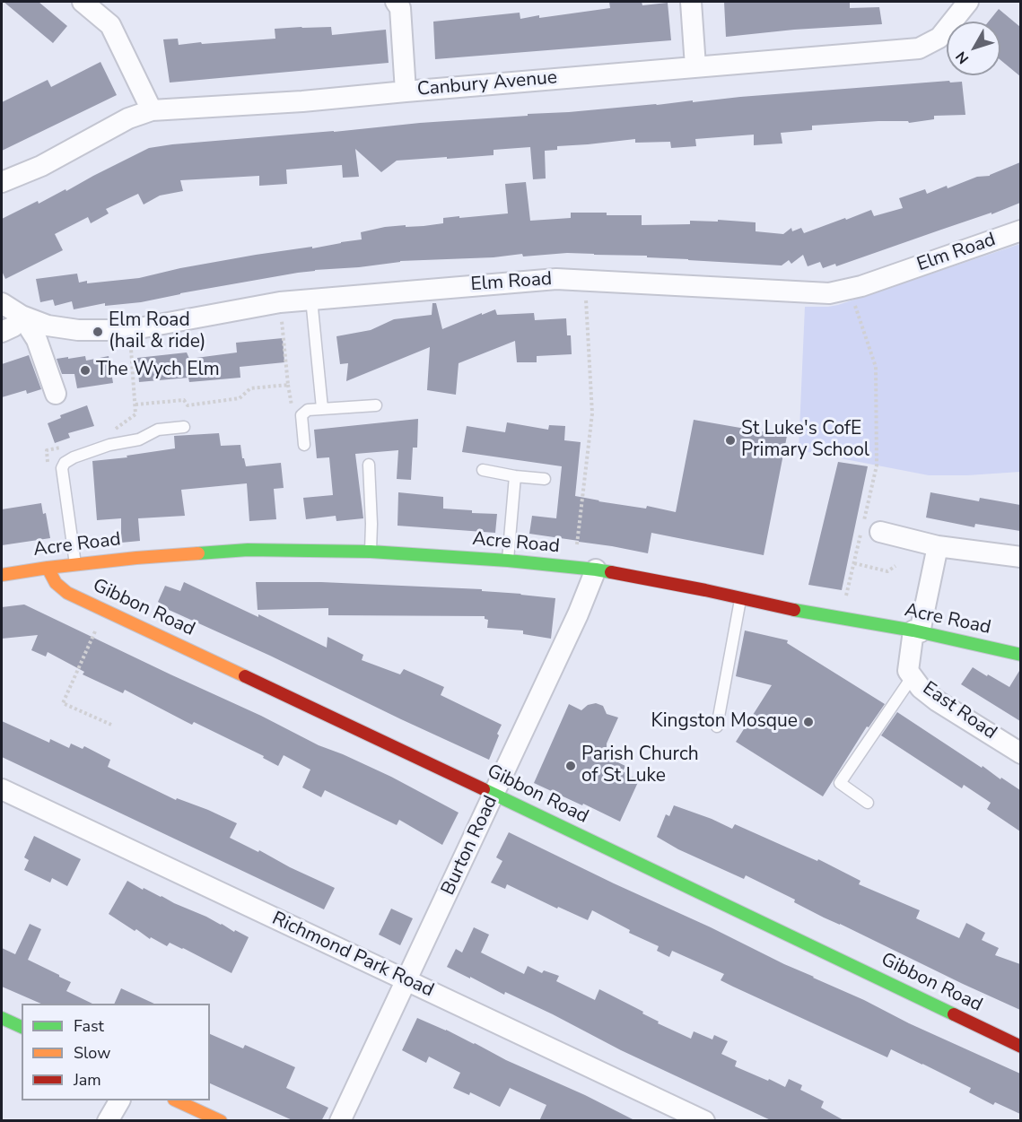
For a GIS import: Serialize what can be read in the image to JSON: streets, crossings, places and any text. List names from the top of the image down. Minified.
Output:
{"streets":{"street":["Canbury Avenue","Elm Road","Acre Road","Gibbon Road","East Road","Burton Road","Richmond Park Road"]},"crossings":[["Acre Road","Gibbon Road"],["Acre Road","East Road"],["Acre Road","Burton Road"],["Gibbon Road","Burton Road"],["Burton Road","Richmond Park Road"]],"places":["Elm Road (hail & ride)","The Wych Elm","St Luke's CofE Primary School","Kingston Mosque","Parish Church of St Luke"],"legend":["Fast","Slow","Jam"],"north":"bottom left"}
